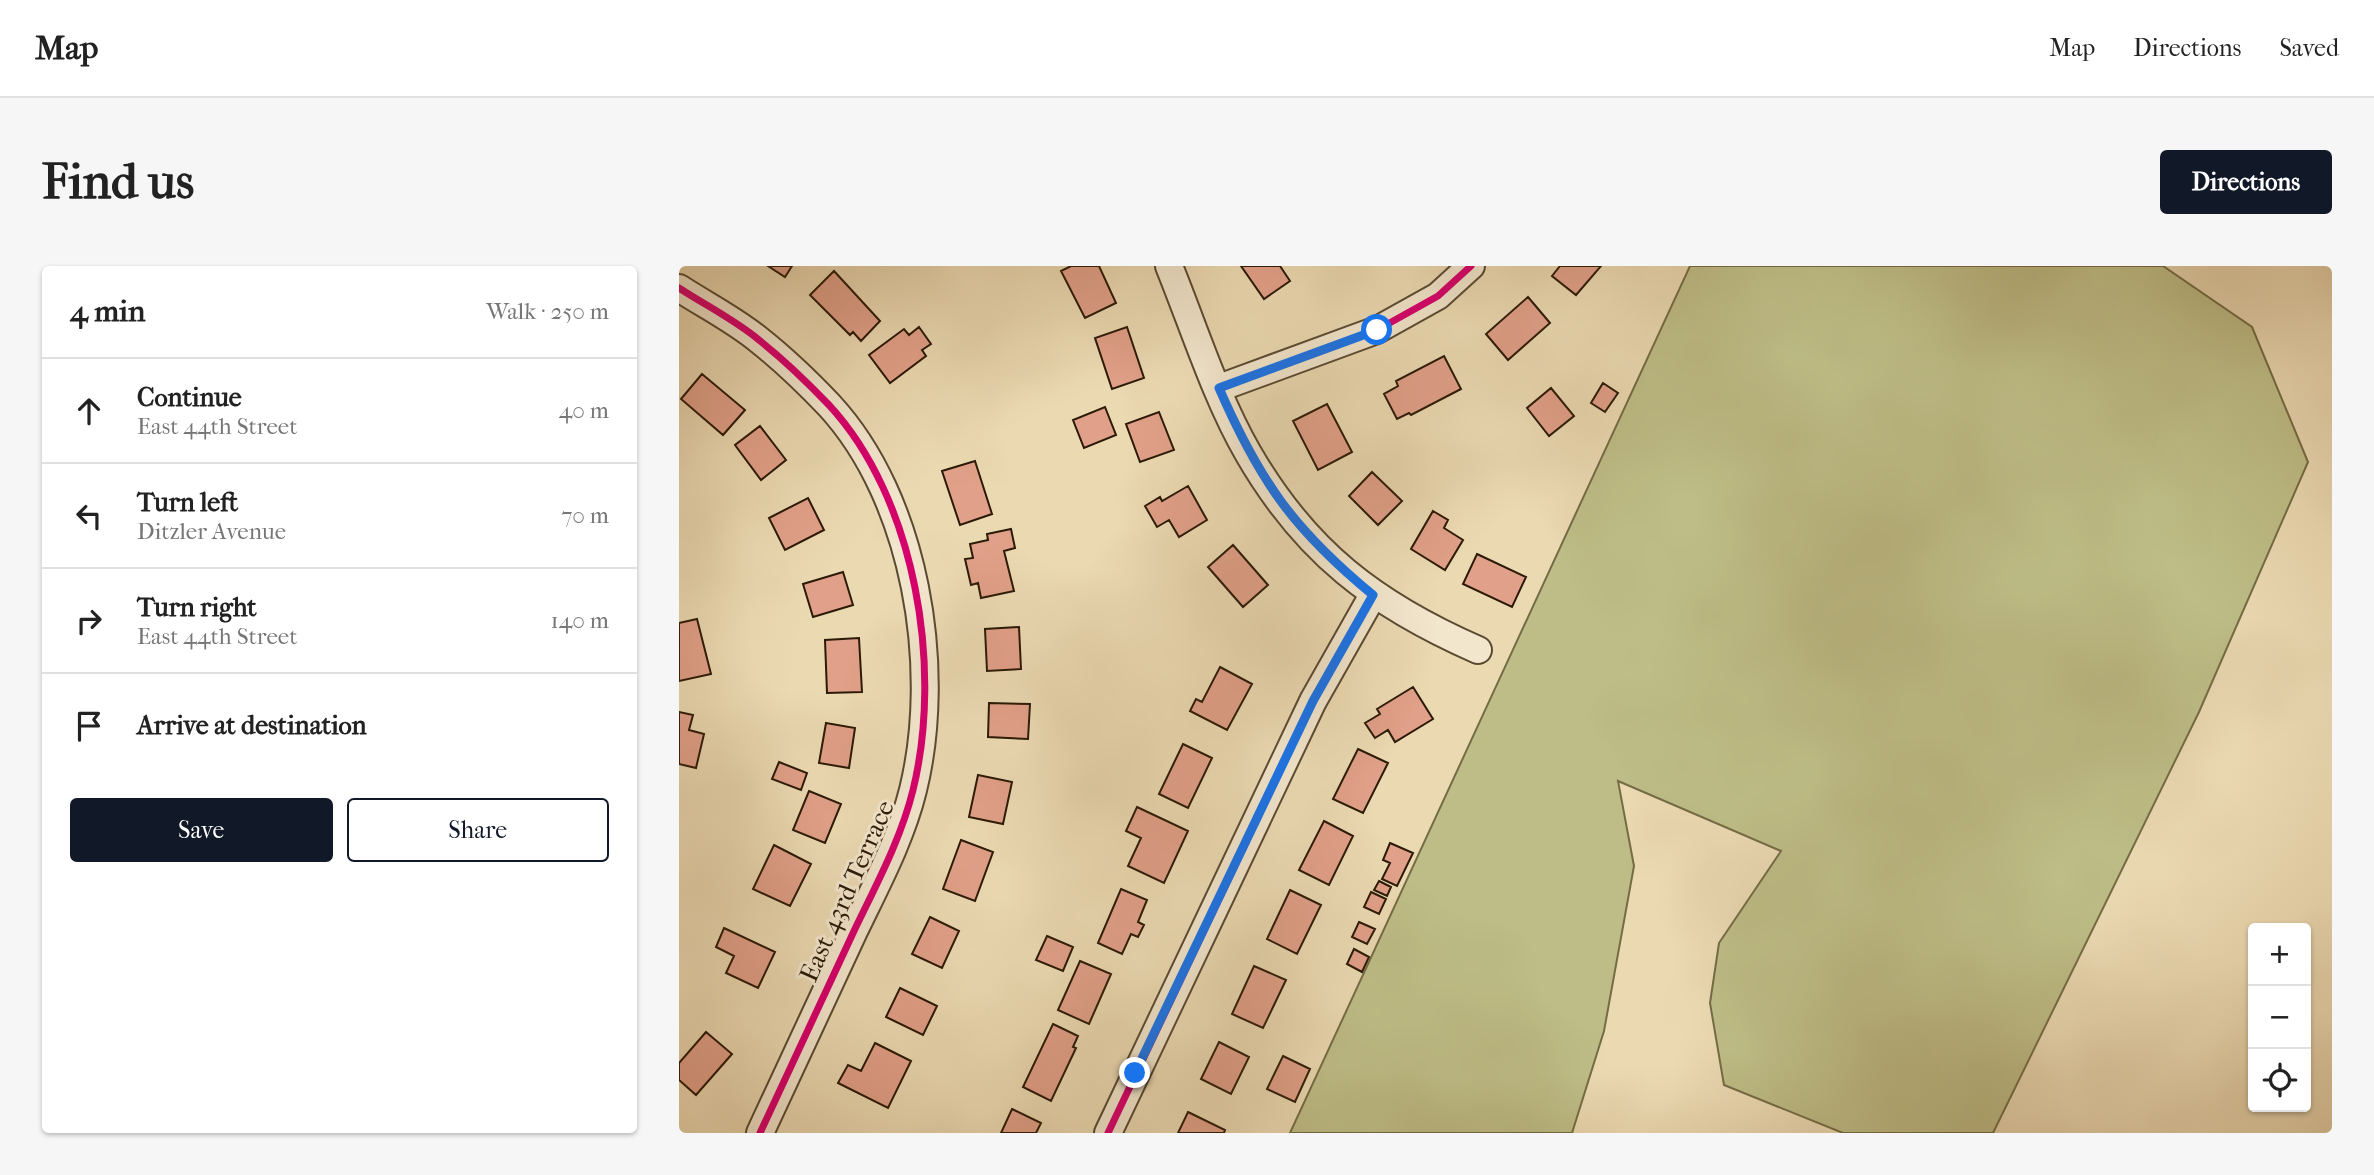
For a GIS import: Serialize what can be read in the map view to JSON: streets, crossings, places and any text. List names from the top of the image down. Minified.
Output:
{"streets":{"street":["East 43rd Terrace"]},"page":{"header":"Map","nav":["Map","Directions","Saved"],"buttons":["Directions",["Save","Share"]],"title":"Find us","heading":["4 min","Walk · 250 m"],"list":[["Continue","East 44th Street","40 m"],["Turn left","Ditzler Avenue","70 m"],["Turn right","East 44th Street","140 m"],"Arrive at destination"],"map_buttons":["+","−"]}}
